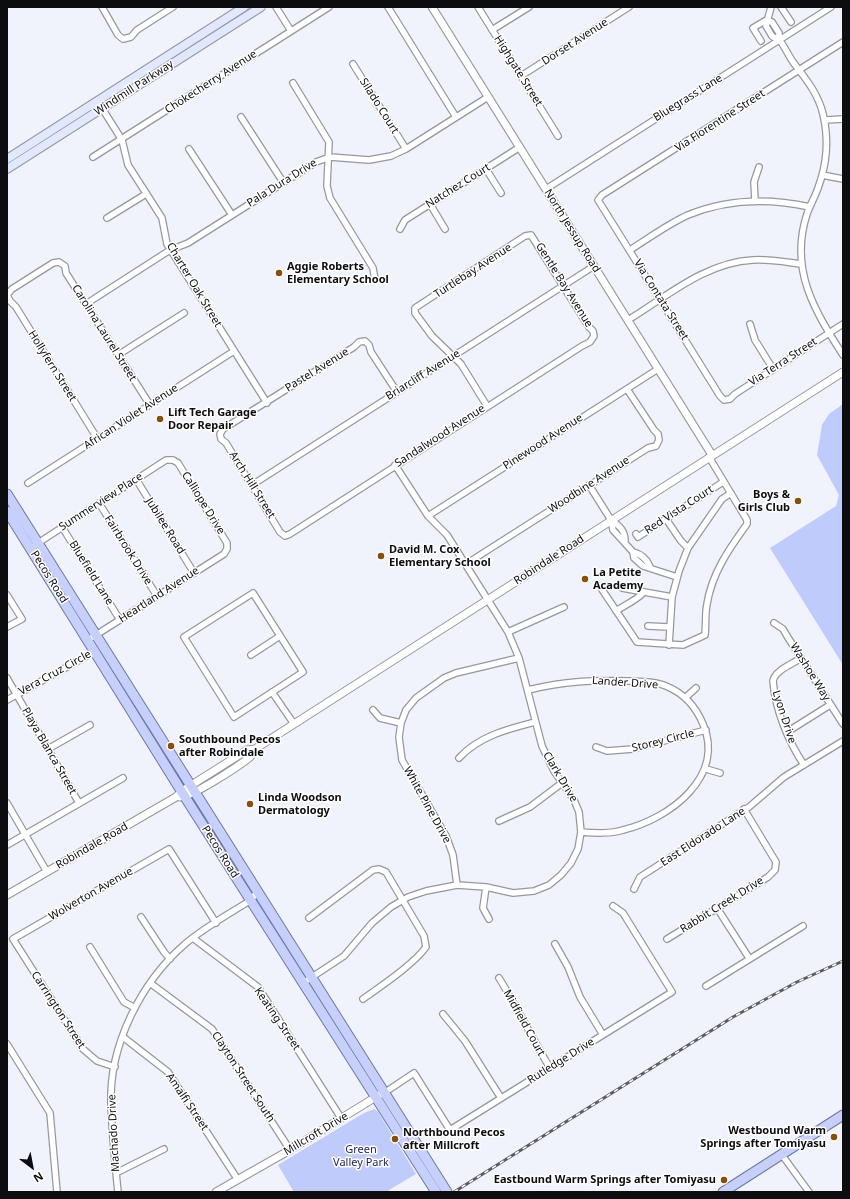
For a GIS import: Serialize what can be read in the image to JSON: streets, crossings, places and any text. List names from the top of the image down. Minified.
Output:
{"streets":{"main road":["Windmill Parkway","Pecos Road"],"street":["Dorset Avenue","Highgate Street","Chokecherry Avenue","Bluegrass Lane","Silado Court","Via Florentine Street","Pala Dura Drive","Natchez Court","North Jessup Road","Turtlebay Avenue","Charter Oak Street","Gentle Bay Avenue","Via Contata Street","Carolina Laurel Street","Via Terra Street","Hollyfern Street","Pastel Avenue","Briarcliff Avenue","African Violet Avenue","Sandalwood Avenue","Pinewood Avenue","Arch Hill Street","Woodbine Avenue","Summerview Place","Calliope Drive","Red Vista Court","Jubilee Road","Fairbrook Drive","Robindale Road","Bluefield Lane","Heartland Avenue","Washoe Way","Vera Cruz Circle","Lander Drive","Lyon Drive","Storey Circle","Playa Blanca Street","Clark Drive","White Pine Drive","East Eldorado Lane","Wolverton Avenue","Rabbit Creek Drive","Carrington Street","Keating Street","Midfield Court","Rutledge Drive","Clayton Street South","Amalfi Street","Machado Drive","Millcroft Drive"]},"crossings":[["Dorset Avenue","Highgate Street"],["Chokecherry Avenue","Charter Oak Street"],["Windmill Parkway","Charter Oak Street"],["Bluegrass Lane","North Jessup Road"],["Silado Court","Pala Dura Drive"],["Via Florentine Street","Via Contata Street"],["Pala Dura Drive","North Jessup Road"],["Pala Dura Drive","Charter Oak Street"],["Pala Dura Drive","Carolina Laurel Street"],["Natchez Court","North Jessup Road"],["North Jessup Road","Briarcliff Avenue"],["North Jessup Road","Pinewood Avenue"],["North Jessup Road","Robindale Road"],["Turtlebay Avenue","Gentle Bay Avenue"],["Turtlebay Avenue","Briarcliff Avenue"],["Charter Oak Street","Pastel Avenue"],["Charter Oak Street","African Violet Avenue"],["Gentle Bay Avenue","Briarcliff Avenue"],["Gentle Bay Avenue","Sandalwood Avenue"],["Via Contata Street","Via Terra Street"],["Carolina Laurel Street","Hollyfern Street"],["Carolina Laurel Street","African Violet Avenue"],["Hollyfern Street","African Violet Avenue"],["Pastel Avenue","Briarcliff Avenue"],["Pastel Avenue","Arch Hill Street"],["Briarcliff Avenue","Arch Hill Street"],["Sandalwood Avenue","Arch Hill Street"],["Sandalwood Avenue","Clark Drive"],["Pinewood Avenue","Woodbine Avenue"],["Pinewood Avenue","Clark Drive"],["Woodbine Avenue","Clark Drive"],["Summerview Place","Calliope Drive"],["Summerview Place","Jubilee Road"],["Summerview Place","Fairbrook Drive"],["Summerview Place","Bluefield Lane"],["Summerview Place","Pecos Road"],["Calliope Drive","Heartland Avenue"],["Jubilee Road","Heartland Avenue"],["Fairbrook Drive","Heartland Avenue"],["Robindale Road","Pecos Road"],["Robindale Road","Clark Drive"],["Bluefield Lane","Heartland Avenue"],["Pecos Road","Heartland Avenue"],["Pecos Road","Vera Cruz Circle"],["Pecos Road","Clark Drive"],["Pecos Road","Machado Drive"],["Pecos Road","Millcroft Drive"],["Washoe Way","Lyon Drive"],["Vera Cruz Circle","Playa Blanca Street"],["Lander Drive","Storey Circle"],["Lander Drive","Clark Drive"],["Lyon Drive","East Eldorado Lane"],["Clark Drive","White Pine Drive"],["East Eldorado Lane","Rabbit Creek Drive"],["Wolverton Avenue","Carrington Street"],["Wolverton Avenue","Machado Drive"],["Carrington Street","Machado Drive"],["Keating Street","Machado Drive"],["Keating Street","Millcroft Drive"],["Midfield Court","Rutledge Drive"],["Rutledge Drive","Millcroft Drive"],["Clayton Street South","Machado Drive"],["Clayton Street South","Millcroft Drive"],["Amalfi Street","Machado Drive"],["Amalfi Street","Millcroft Drive"]],"parks":["Green Valley Park"],"places":["Aggie Roberts Elementary School","Lift Tech Garage Door Repair","Boys & Girls Club","David M. Cox Elementary School","La Petite Academy","Southbound Pecos after Robindale","Linda Woodson Dermatology","Westbound Warm Springs after Tomiyasu","Northbound Pecos after Millcroft","Eastbound Warm Springs after Tomiyasu"],"north":"bottom right"}
